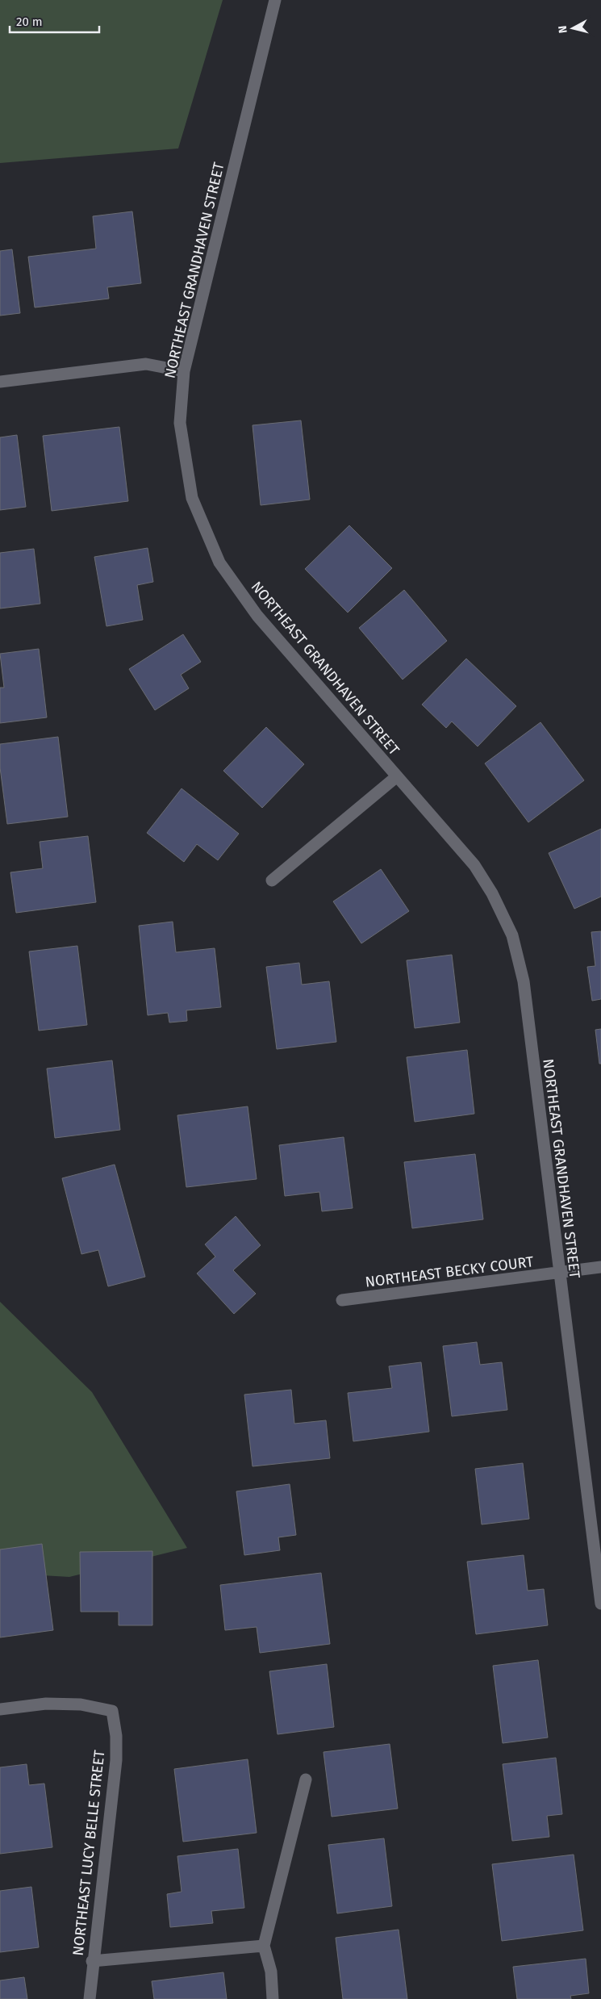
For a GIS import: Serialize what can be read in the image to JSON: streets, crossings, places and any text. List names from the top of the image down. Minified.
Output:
{"streets":{"street":["NORTHEAST GRANDHAVEN STREET","NORTHEAST BECKY COURT","NORTHEAST LUCY BELLE STREET"]},"crossings":[["NORTHEAST GRANDHAVEN STREET","NORTHEAST BECKY COURT"]],"scale_bar":"20 m","north":"left"}
